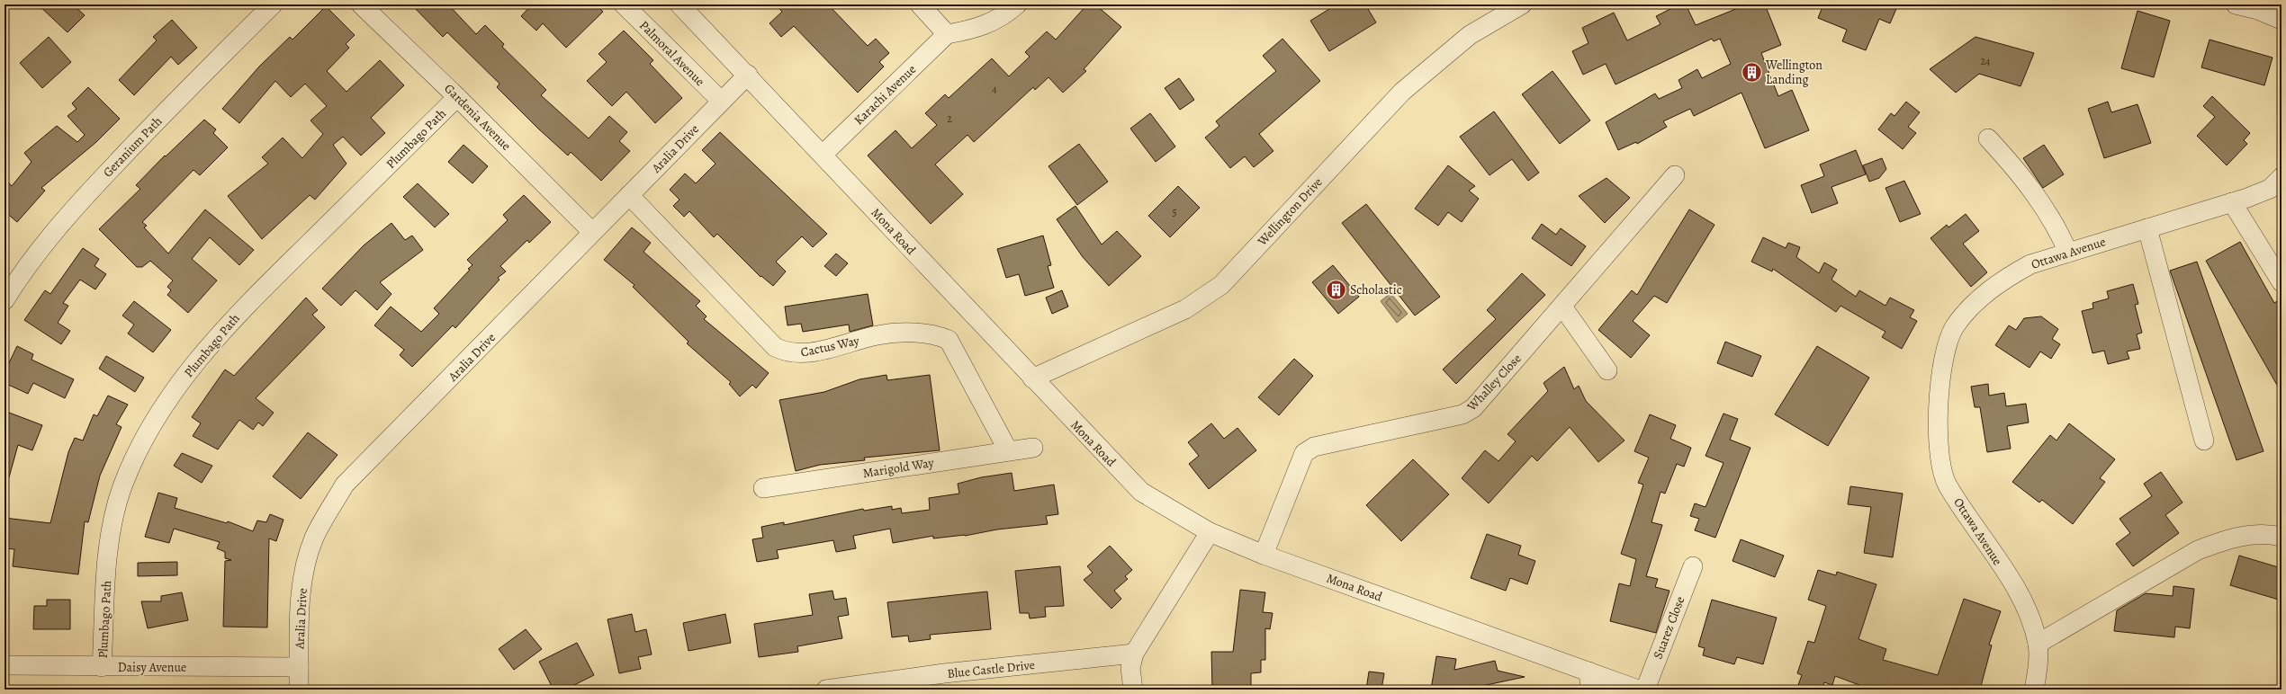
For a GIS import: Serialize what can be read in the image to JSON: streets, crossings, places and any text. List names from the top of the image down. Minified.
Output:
{"streets":{"street":["Palmoral Avenue","Karachi Avenue","Gardenia Avenue","Plumbago Path","Geranium Path","Aralia Drive","Wellington Drive","Mona Road","Ottawa Avenue","Cactus Way","Whalley Close","Marigold Way","Suarez Close","Daisy Avenue","Blue Castle Drive"]},"crossings":[["Palmoral Avenue","Aralia Drive"],["Karachi Avenue","Mona Road"],["Gardenia Avenue","Plumbago Path"],["Gardenia Avenue","Aralia Drive"],["Plumbago Path","Daisy Avenue"],["Aralia Drive","Mona Road"],["Aralia Drive","Cactus Way"],["Aralia Drive","Daisy Avenue"],["Wellington Drive","Mona Road"],["Mona Road","Whalley Close"],["Cactus Way","Marigold Way"]],"places":{"building":["Wellington Landing","Scholastic"]},"house_numbers":["24","4","2","5"]}
